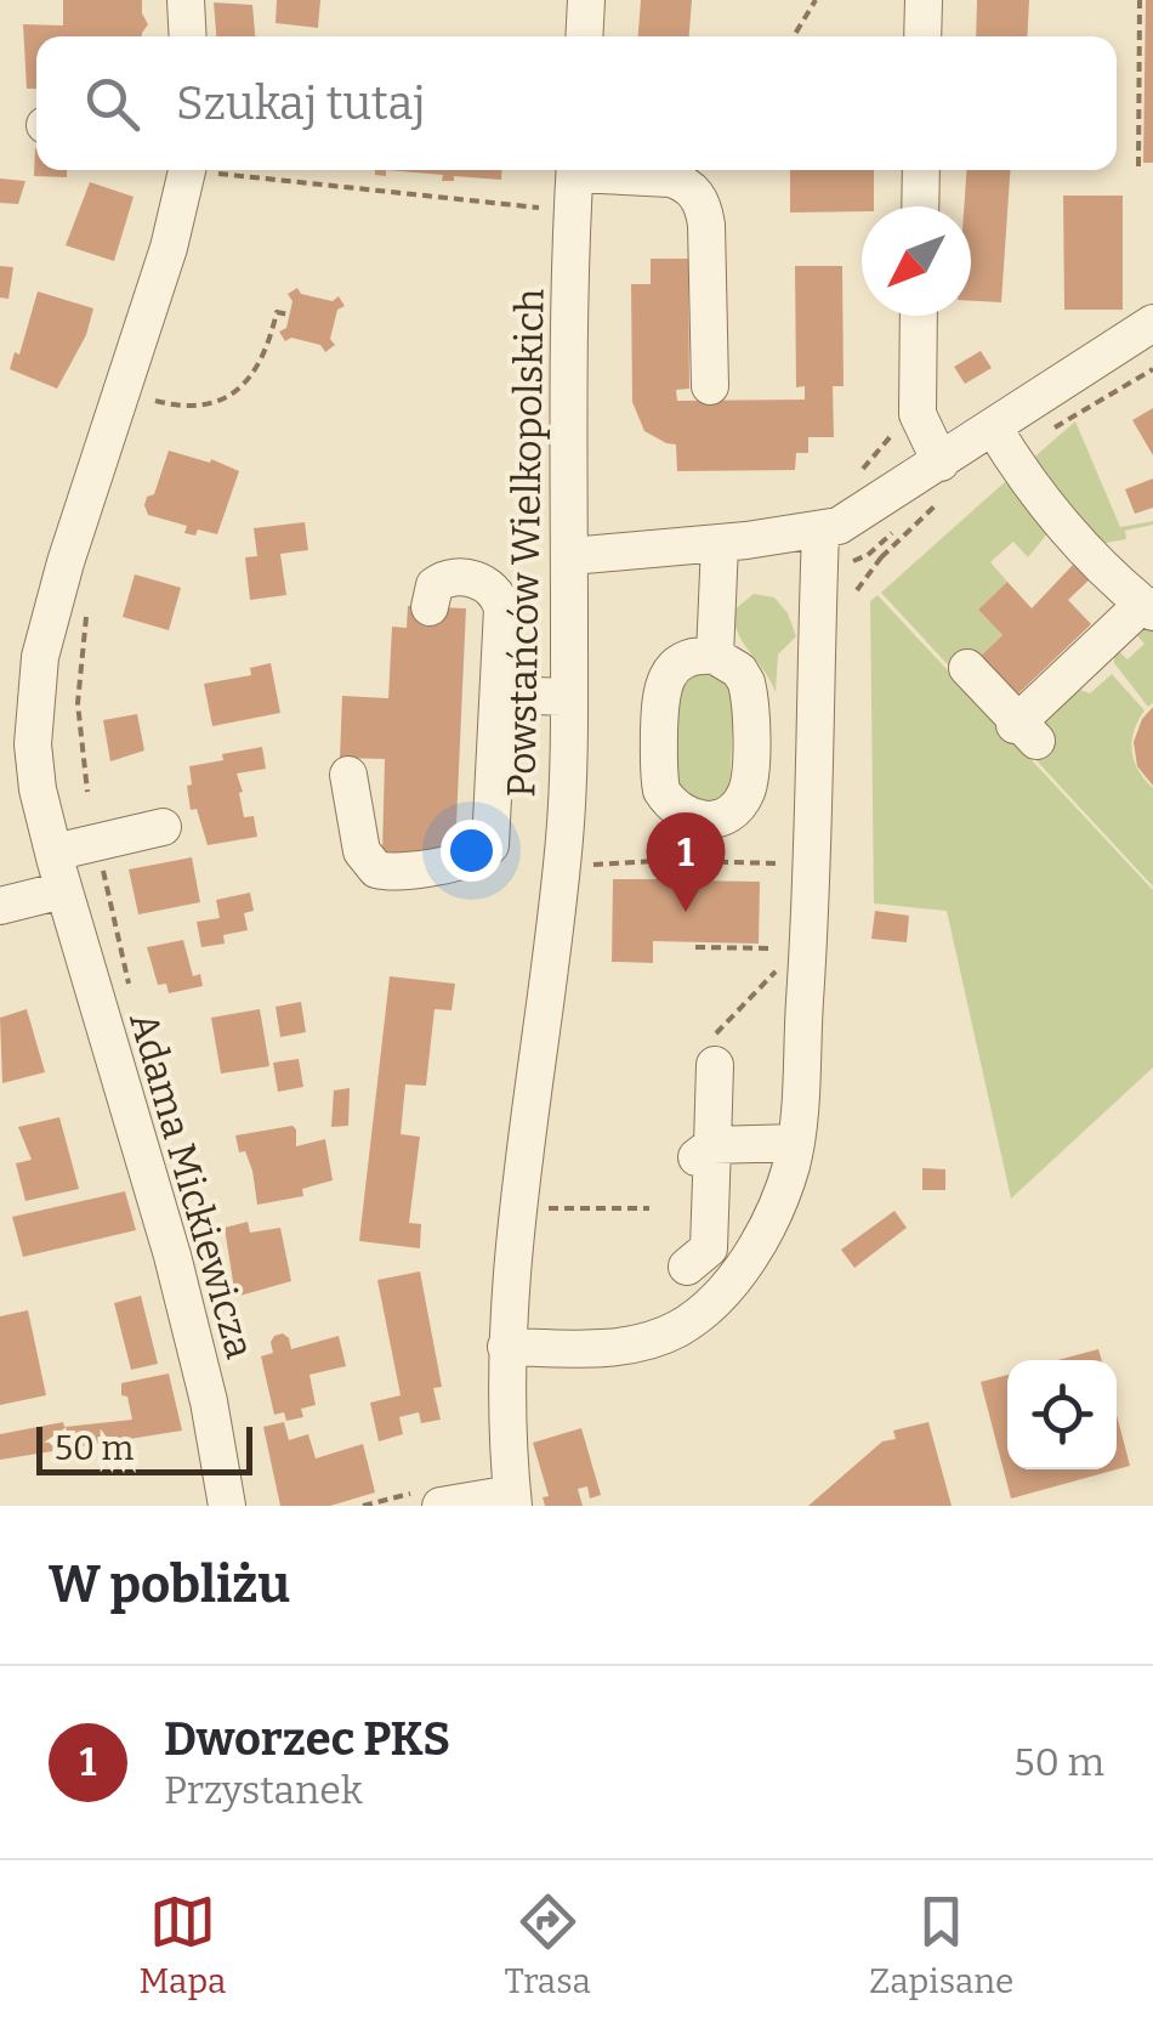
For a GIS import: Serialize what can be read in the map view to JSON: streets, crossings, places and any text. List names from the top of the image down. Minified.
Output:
{"streets":{"street":["Powstańców Wielkopolskich","Adama Mickiewicza"]},"scale_bar":"50 m","north":"bottom left","page":{"search":"Szukaj tutaj","pins":"1","scale":"50 m","heading":"W pobliżu","list":[{"mark":"1","name":"Dworzec PKS","note":"Przystanek","value":"50 m"}],"nav":["Mapa","Trasa","Zapisane"]}}
